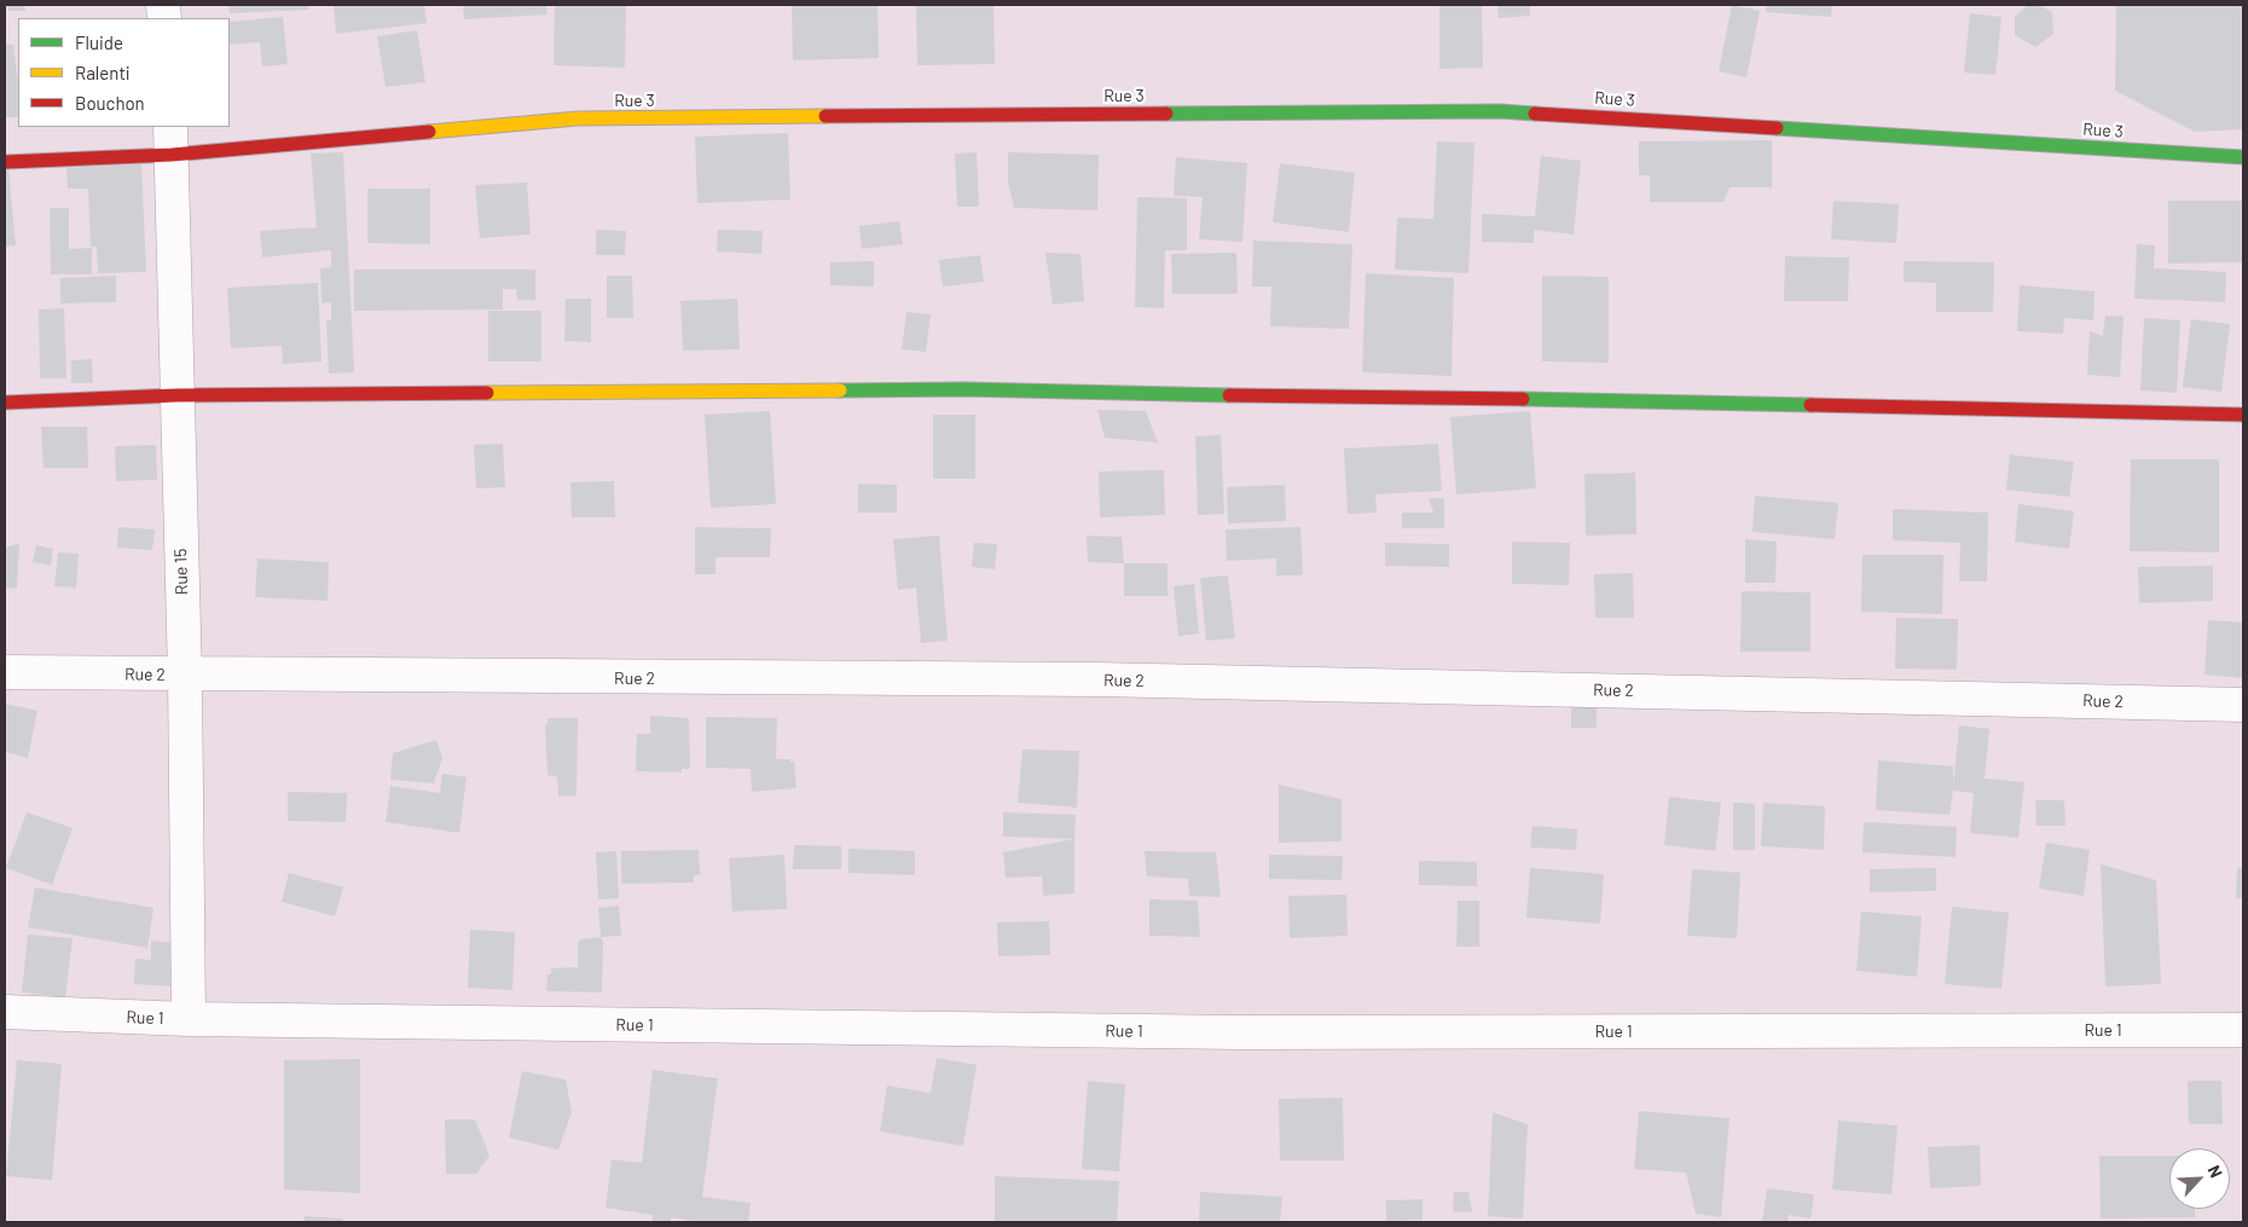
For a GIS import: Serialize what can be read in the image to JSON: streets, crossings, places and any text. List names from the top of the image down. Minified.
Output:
{"streets":{"street":["Rue 3","Rue 15","Rue 2","Rue 1"]},"crossings":[["Rue 3","Rue 15"],["Rue 15","Rue 2"],["Rue 15","Rue 1"]],"legend":["Fluide","Ralenti","Bouchon"],"north":"top right"}
